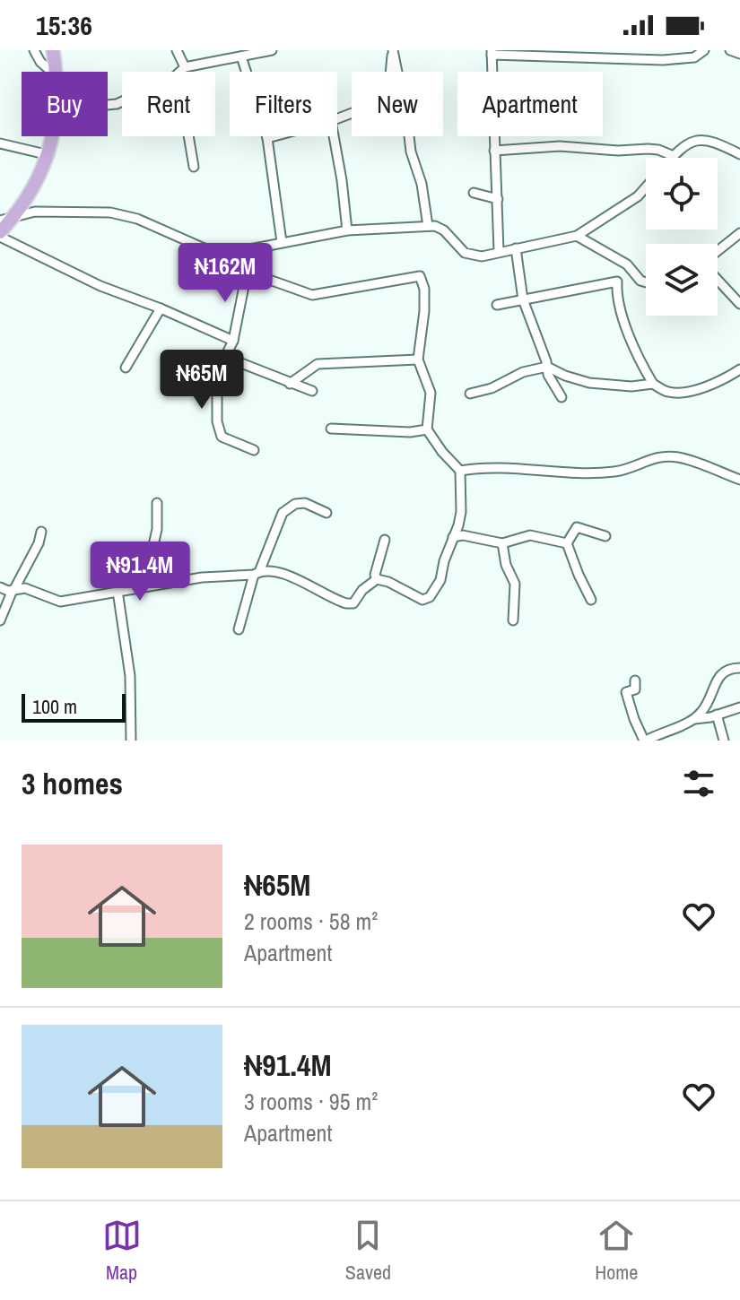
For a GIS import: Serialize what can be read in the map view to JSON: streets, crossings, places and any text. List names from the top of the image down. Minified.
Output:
{"scale_bar":"100 m","page":{"status":"15:36","chip":["Buy","Rent","Filters","New","Apartment"],"price":["₦162M","₦65M","₦91.4M"],"scale":"100 m","heading":"3 homes","list":[{"name":"₦65M","note":"2 rooms · 58 m² · Apartment"},{"name":"₦91.4M","note":"3 rooms · 95 m² · Apartment"}],"tabs":["Map","Saved","Home"]}}
